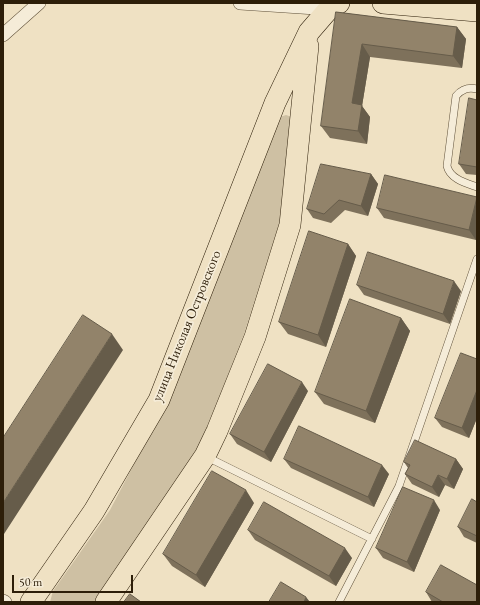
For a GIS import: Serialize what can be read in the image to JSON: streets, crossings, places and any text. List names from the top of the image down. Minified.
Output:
{"streets":{"main road":["улица Николая Островского"]},"scale_bar":"50 m"}
